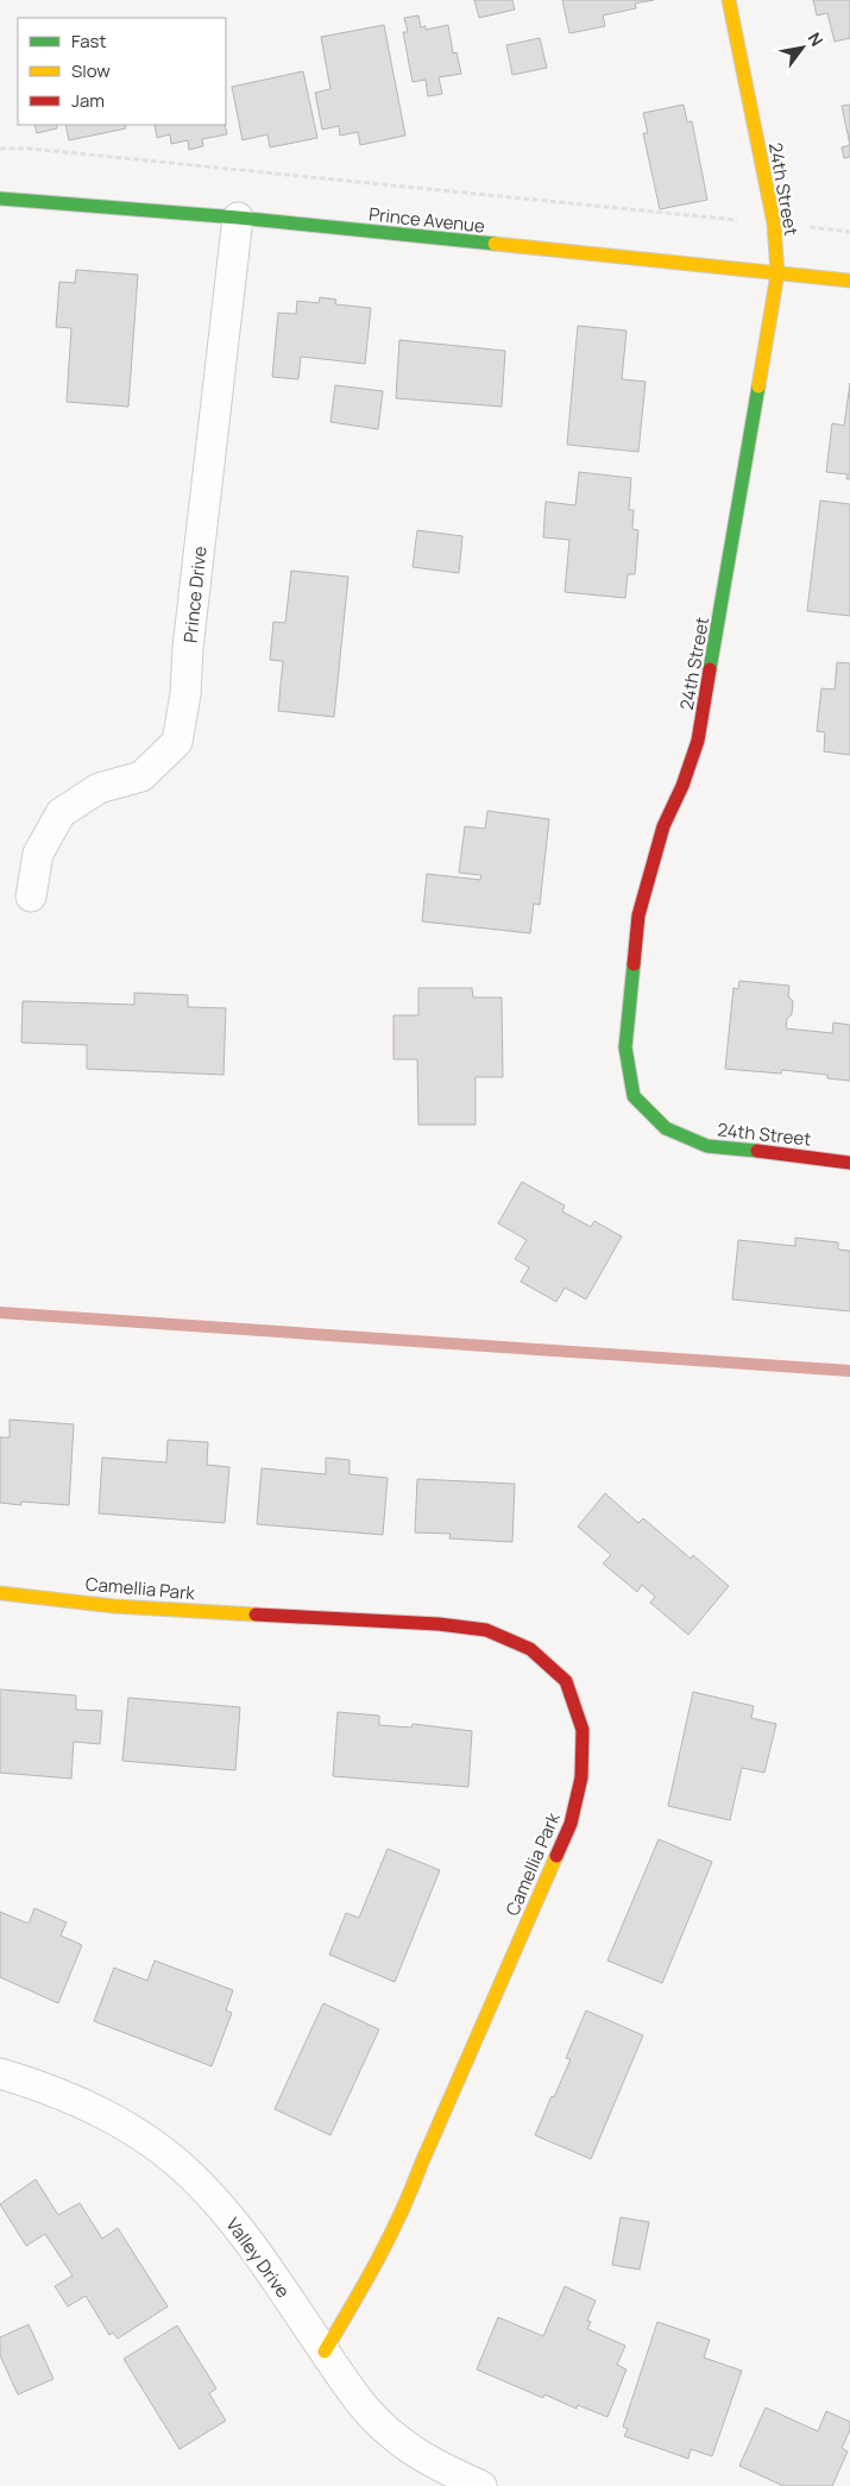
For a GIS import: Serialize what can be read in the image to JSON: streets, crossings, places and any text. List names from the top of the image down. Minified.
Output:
{"streets":{"street":["24th Street","Prince Avenue","Prince Drive","Camellia Park","Valley Drive"]},"crossings":[["24th Street","Prince Avenue"],["Prince Avenue","Prince Drive"],["Camellia Park","Valley Drive"]],"legend":["Fast","Slow","Jam"],"north":"top right"}
